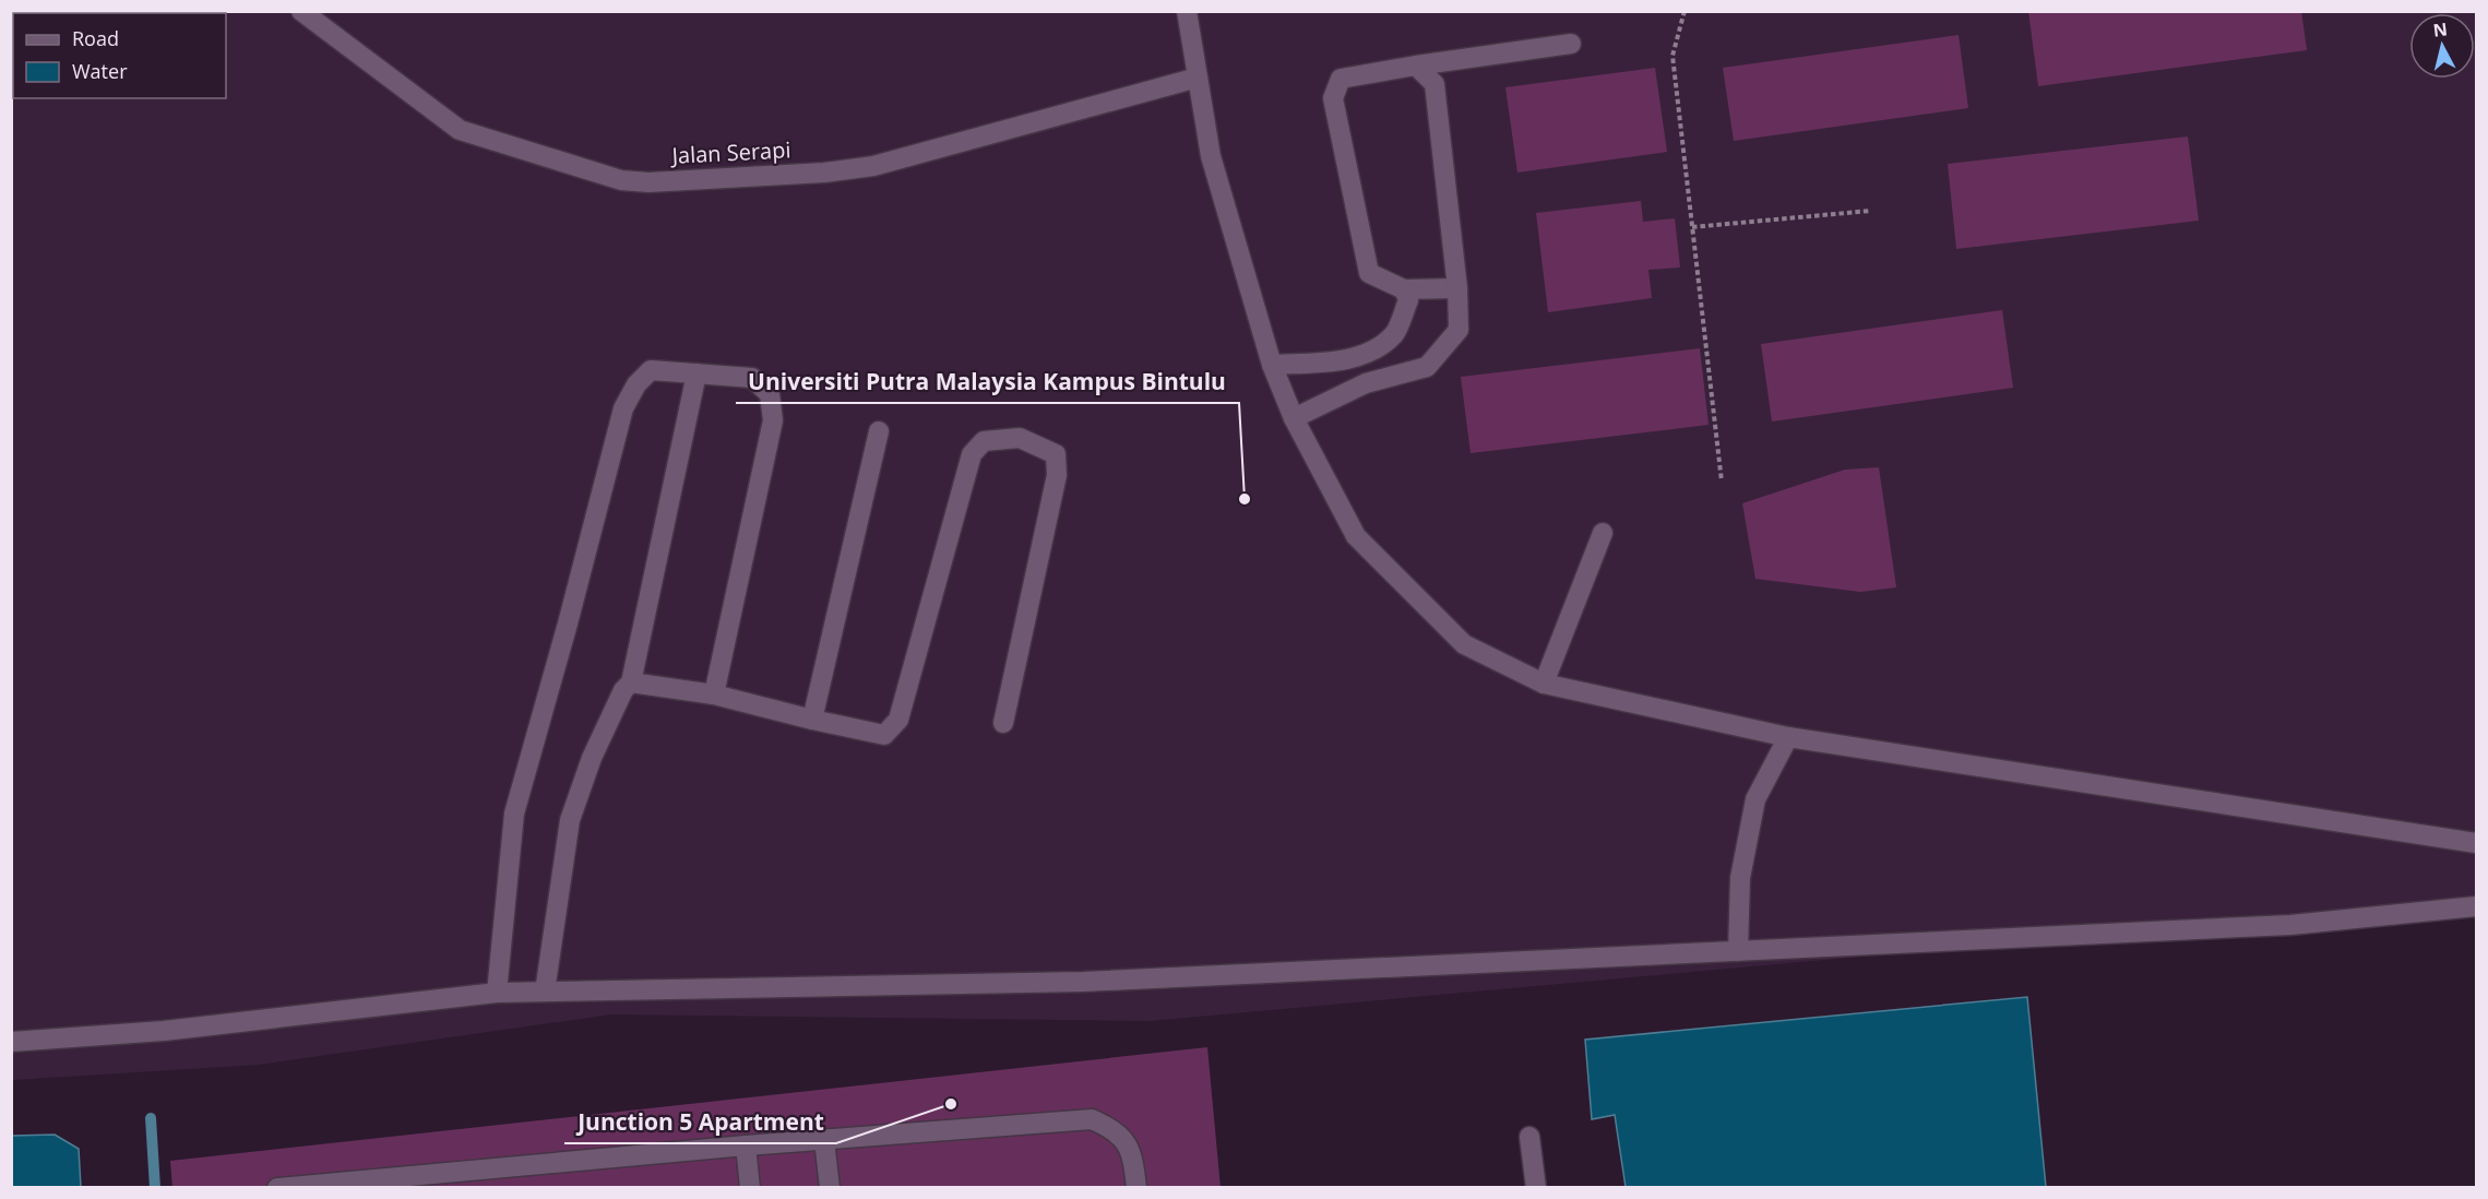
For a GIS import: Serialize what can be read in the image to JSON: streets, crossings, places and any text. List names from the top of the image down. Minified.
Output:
{"streets":{"street":["Jalan Serapi"]},"places":["Universiti Putra Malaysia Kampus Bintulu","Junction 5 Apartment"],"legend":["Road","Water"],"north":"top"}
